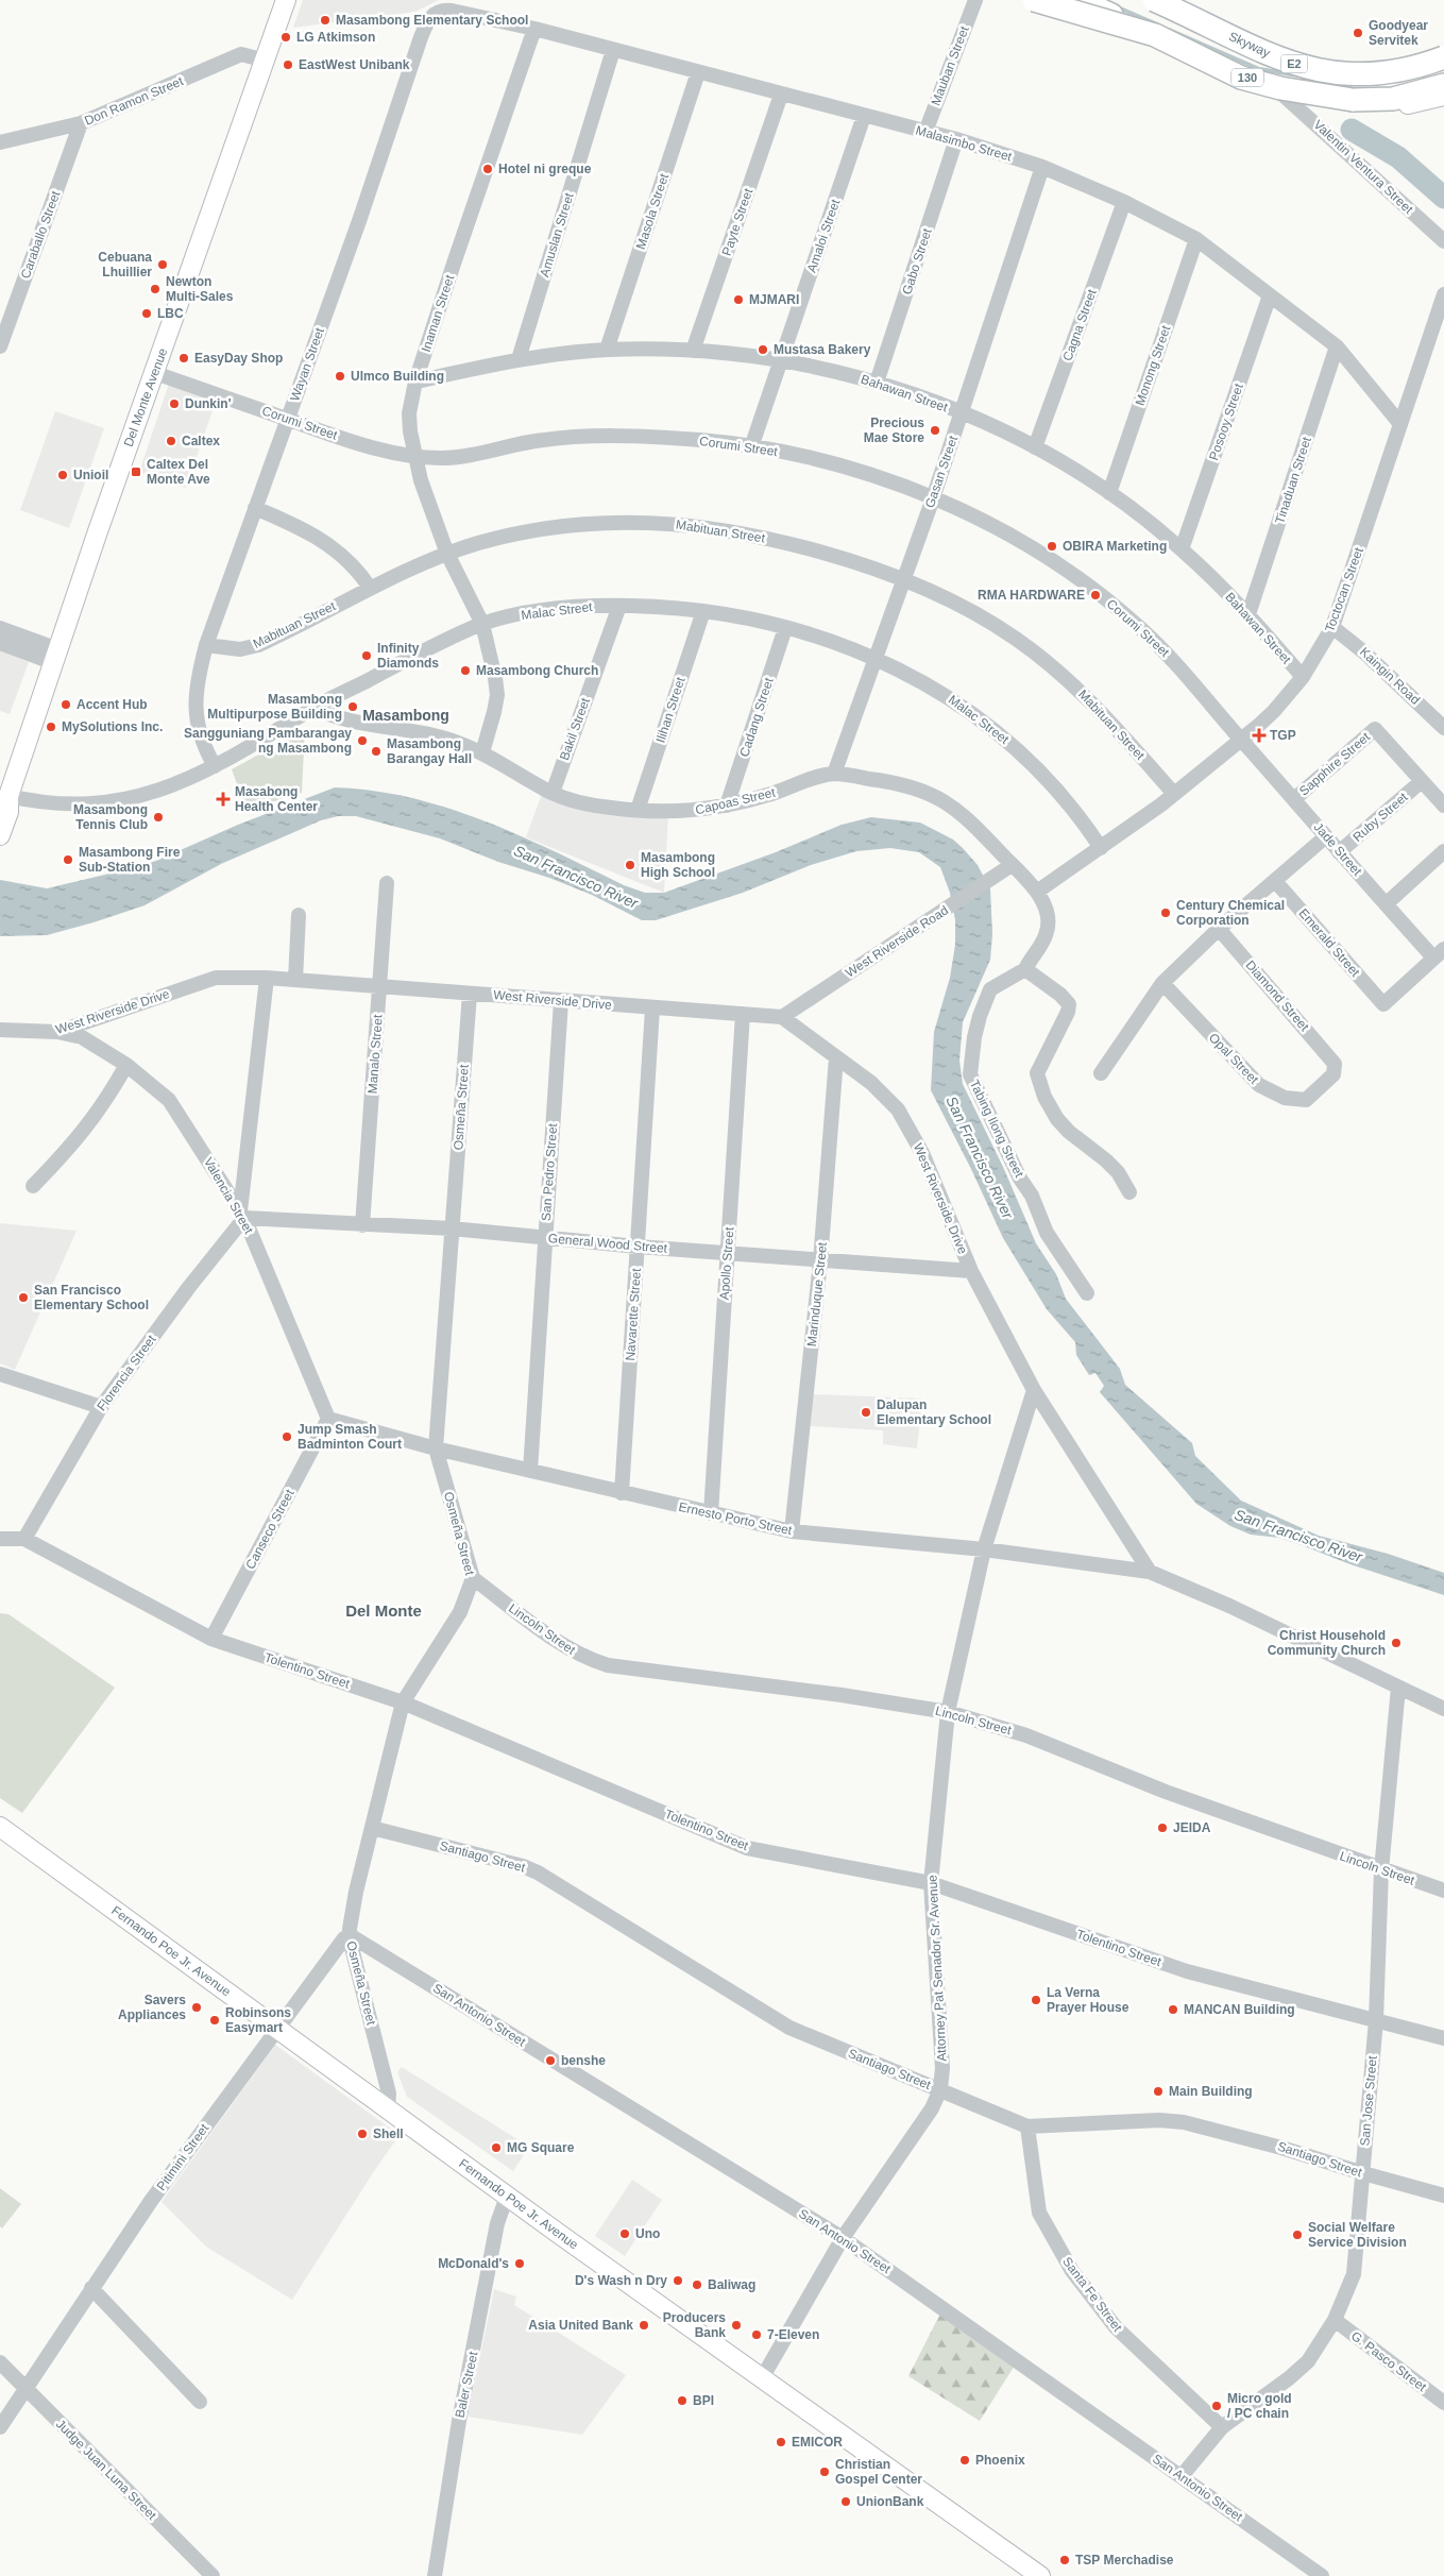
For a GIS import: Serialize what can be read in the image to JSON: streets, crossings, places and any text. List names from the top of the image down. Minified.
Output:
{"streets":{"highway":["Skyway","E2"],"main road":["130","Del Monte Avenue","Fernando Poe Jr. Avenue"],"street":["Mauban Street","Don Ramon Street","Malasimbo Street","Valentin Ventura Street","Masola Street","Payte Street","Caraballo Street","Amuslan Street","Amaloi Street","Gabo Street","Inaman Street","Cagna Street","Wayan Street","Monong Street","Bahawan Street","Posooy Street","Corumi Street","Gasan Street","Tinaduan Street","Mabituan Street","Toctocan Street","Malac Street","Kaingin Road","Ilihan Street","Cadang Street","Bakil Street","Sapphire Street","Capoas Street","Ruby Street","Jade Street","West Riverside Road","Emerald Street","Diamond Street","West Riverside Drive","Manalo Street","Opal Street","Osmeña Street","Tabing Ilong Street","San Pedro Street","Valencia Street","General Wood Street","Apollo Street","Marinduque Street","Navarette Street","Florencia Street","Ernesto Porto Street","Canseco Street","Lincoln Street","Tolentino Street","Santiago Street","Attorney Pat Senador Sr. Avenue","San Antonio Street","San Jose Street","Pitimini Street","Santa Fe Street","G. Pasco Street","Baler Street","Judge Juan Luna Street"]},"crossings":[["Mauban Street","Malasimbo Street"],["130","Valentin Ventura Street"],["Don Ramon Street","Caraballo Street"],["Don Ramon Street","Del Monte Avenue"],["Malasimbo Street","Masola Street"],["Malasimbo Street","Payte Street"],["Malasimbo Street","Amuslan Street"],["Malasimbo Street","Amaloi Street"],["Malasimbo Street","Gabo Street"],["Malasimbo Street","Inaman Street"],["Malasimbo Street","Cagna Street"],["Malasimbo Street","Wayan Street"],["Malasimbo Street","Monong Street"],["Malasimbo Street","Posooy Street"],["Malasimbo Street","Gasan Street"],["Malasimbo Street","Tinaduan Street"],["Malasimbo Street","Toctocan Street"],["Masola Street","Bahawan Street"],["Payte Street","Bahawan Street"],["Amuslan Street","Bahawan Street"],["Amaloi Street","Bahawan Street"],["Amaloi Street","Corumi Street"],["Gabo Street","Bahawan Street"],["Inaman Street","Bahawan Street"],["Inaman Street","Corumi Street"],["Inaman Street","Mabituan Street"],["Inaman Street","Malac Street"],["Inaman Street","Capoas Street"],["Cagna Street","Bahawan Street"],["Wayan Street","Corumi Street"],["Wayan Street","Mabituan Street"],["Wayan Street","Malac Street"],["Monong Street","Bahawan Street"],["Bahawan Street","Posooy Street"],["Bahawan Street","Gasan Street"],["Bahawan Street","Tinaduan Street"],["Bahawan Street","Toctocan Street"],["Del Monte Avenue","Corumi Street"],["Del Monte Avenue","Malac Street"],["Corumi Street","Gasan Street"],["Corumi Street","Toctocan Street"],["Corumi Street","Jade Street"],["Gasan Street","Mabituan Street"],["Gasan Street","Malac Street"],["Gasan Street","Capoas Street"],["Mabituan Street","Toctocan Street"],["Toctocan Street","Malac Street"],["Toctocan Street","Kaingin Road"],["Toctocan Street","Capoas Street"],["Toctocan Street","Jade Street"],["Malac Street","Ilihan Street"],["Malac Street","Cadang Street"],["Malac Street","Bakil Street"],["Malac Street","Capoas Street"],["Ilihan Street","Capoas Street"],["Cadang Street","Capoas Street"],["Bakil Street","Capoas Street"],["Sapphire Street","Ruby Street"],["Sapphire Street","Jade Street"],["Capoas Street","West Riverside Road"],["Ruby Street","Jade Street"],["Jade Street","Emerald Street"],["West Riverside Road","West Riverside Drive"],["Diamond Street","Opal Street"],["West Riverside Drive","Manalo Street"],["West Riverside Drive","Osmeña Street"],["West Riverside Drive","San Pedro Street"],["West Riverside Drive","Valencia Street"],["West Riverside Drive","General Wood Street"],["West Riverside Drive","Apollo Street"],["West Riverside Drive","Marinduque Street"],["West Riverside Drive","Navarette Street"],["West Riverside Drive","Ernesto Porto Street"],["West Riverside Drive","Attorney Pat Senador Sr. Avenue"],["Manalo Street","General Wood Street"],["Osmeña Street","General Wood Street"],["Osmeña Street","Ernesto Porto Street"],["Osmeña Street","Lincoln Street"],["Osmeña Street","Tolentino Street"],["Osmeña Street","Santiago Street"],["Osmeña Street","Fernando Poe Jr. Avenue"],["Osmeña Street","San Antonio Street"],["Osmeña Street","Pitimini Street"],["San Pedro Street","General Wood Street"],["San Pedro Street","Ernesto Porto Street"],["Valencia Street","General Wood Street"],["Valencia Street","Florencia Street"],["Valencia Street","Ernesto Porto Street"],["Valencia Street","Canseco Street"],["General Wood Street","Apollo Street"],["General Wood Street","Marinduque Street"],["General Wood Street","Navarette Street"],["General Wood Street","Florencia Street"],["Apollo Street","Ernesto Porto Street"],["Marinduque Street","Ernesto Porto Street"],["Navarette Street","Ernesto Porto Street"],["Florencia Street","Tolentino Street"],["Ernesto Porto Street","Canseco Street"],["Ernesto Porto Street","Attorney Pat Senador Sr. Avenue"],["Canseco Street","Tolentino Street"],["Lincoln Street","Attorney Pat Senador Sr. Avenue"],["Lincoln Street","San Jose Street"],["Tolentino Street","Attorney Pat Senador Sr. Avenue"],["Tolentino Street","San Jose Street"],["Santiago Street","Attorney Pat Senador Sr. Avenue"],["Santiago Street","San Jose Street"],["Santiago Street","Santa Fe Street"],["Fernando Poe Jr. Avenue","Attorney Pat Senador Sr. Avenue"],["Fernando Poe Jr. Avenue","Pitimini Street"],["Fernando Poe Jr. Avenue","Baler Street"],["Attorney Pat Senador Sr. Avenue","San Antonio Street"],["San Antonio Street","San Jose Street"],["San Antonio Street","Pitimini Street"],["San Jose Street","Santa Fe Street"],["San Jose Street","G. Pasco Street"],["Pitimini Street","Judge Juan Luna Street"]],"districts":["Masambong","Del Monte"],"water":["San Francisco River"],"places":{"other":["Masambong Elementary School","Goodyear Servitek","LG Atkimson","EastWest Unibank","Hotel ni greque","Cebuana Lhuillier","Newton Multi-Sales","MJMARI","LBC","Mustasa Bakery","EasyDay Shop","Ulmco Building","Dunkin'","Precious Mae Store","Caltex","Unioil","OBIRA Marketing","RMA HARDWARE","Infinity Diamonds","Masambong Church","Accent Hub","Masambong Multipurpose Building","MySolutions Inc.","Sangguniang Pambarangay ng Masambong","Masambong Barangay Hall","Masambong Tennis Club","Masambong Fire Sub-Station","Masambong High School","Century Chemical Corporation","San Francisco Elementary School","Dalupan Elementary School","Jump Smash Badminton Court","Christ Household Community Church","JEIDA","La Verna Prayer House","Savers Appliances","MANCAN Building","Robinsons Easymart","benshe","Main Building","Shell","MG Square","Uno","Social Welfare Service Division","McDonald's","D's Wash n Dry","Baliwag","Asia United Bank","Producers Bank","7-Eleven","BPI","Micro gold / PC chain","EMICOR","Phoenix","Christian Gospel Center","UnionBank","TSP Merchadise"],"transit":["Caltex Del Monte Ave"],"health":["TGP","Masabong Health Center"]}}
